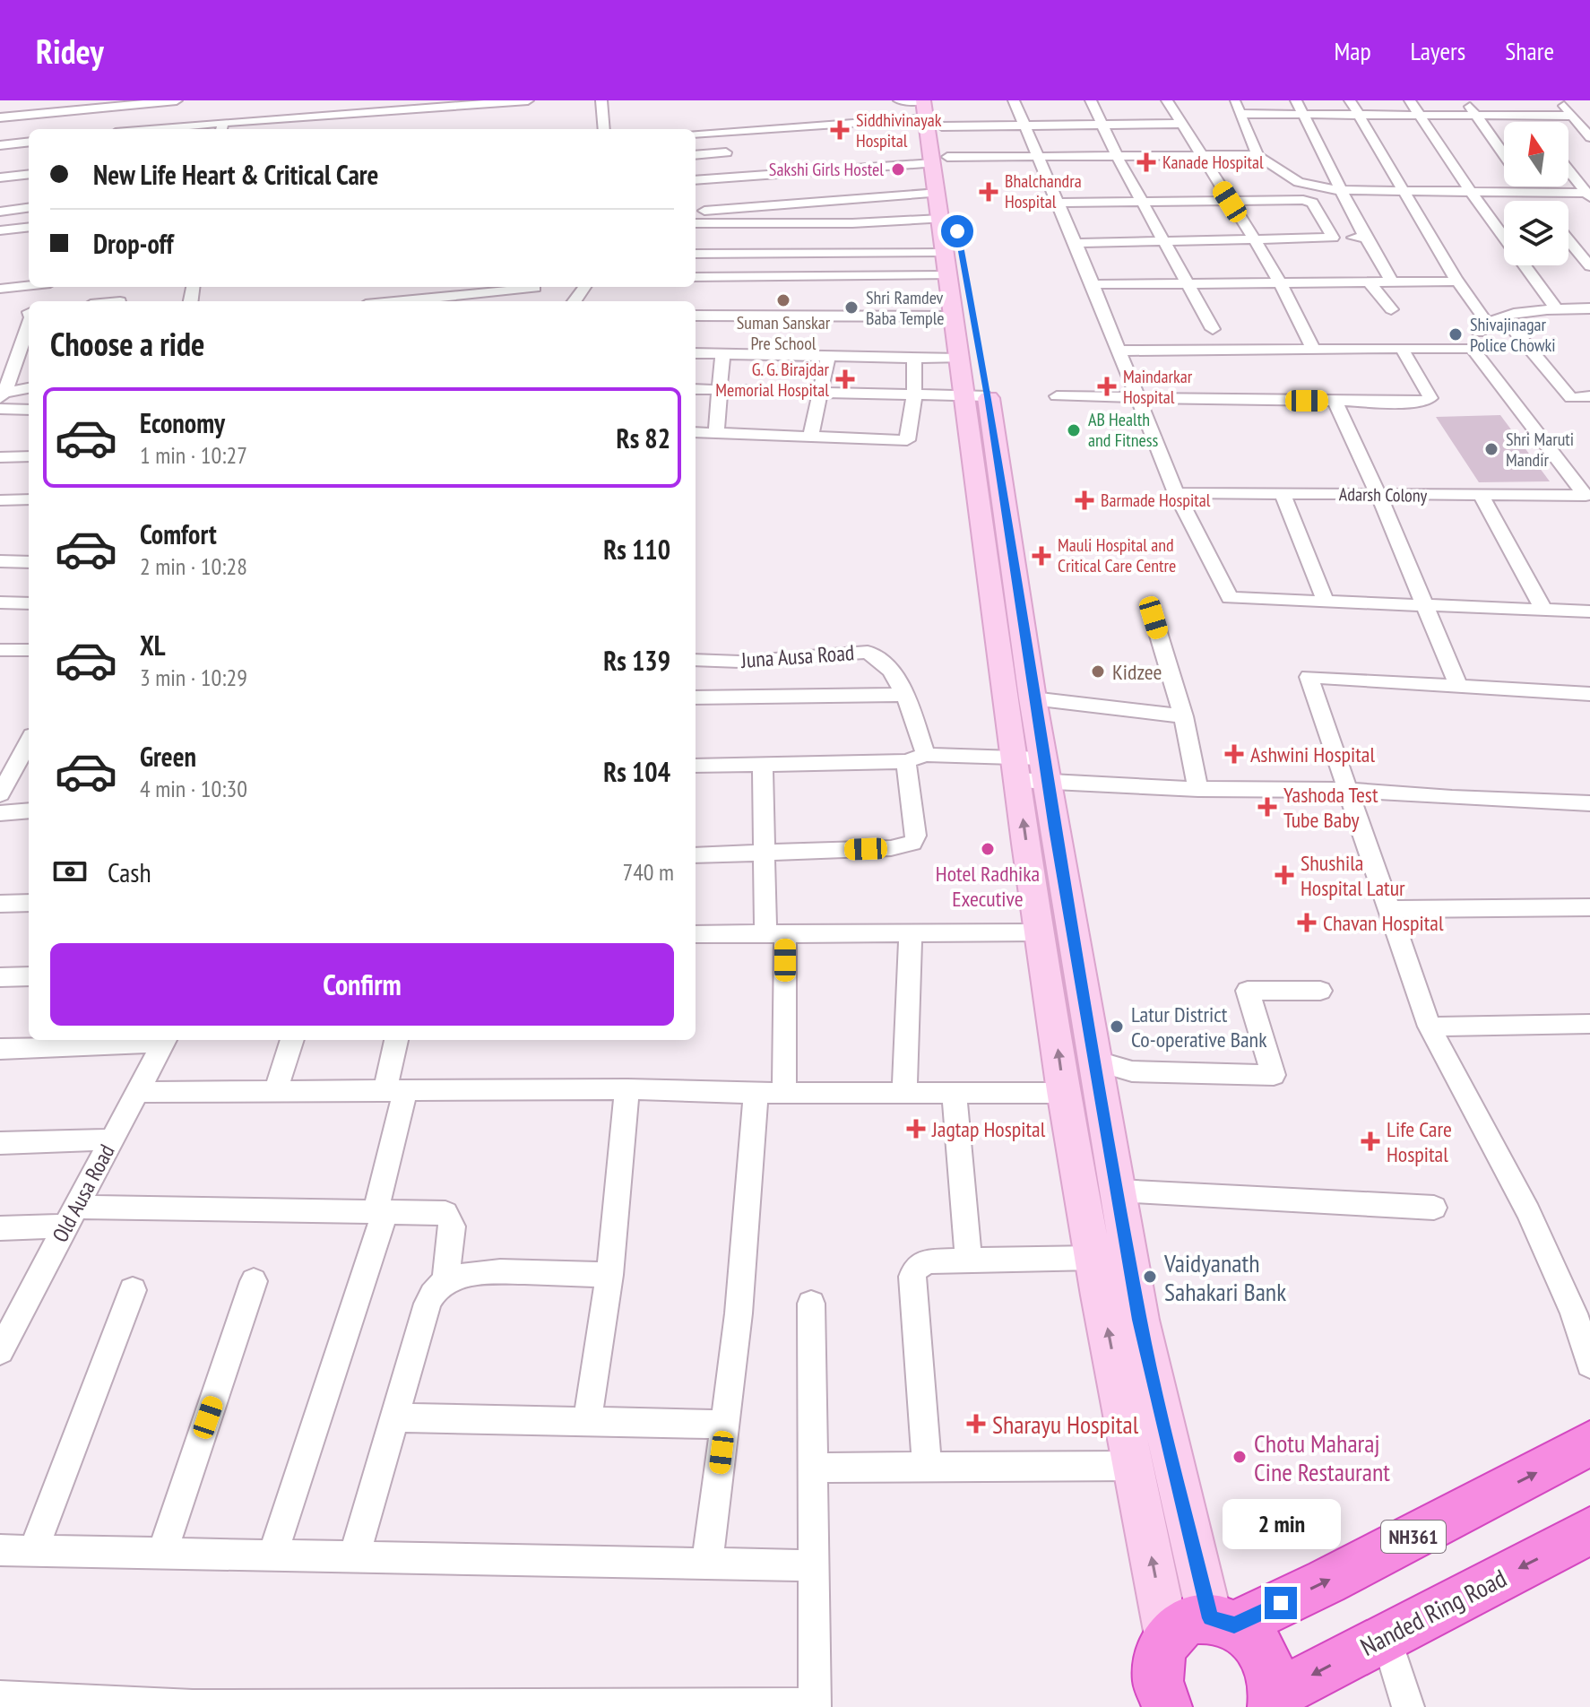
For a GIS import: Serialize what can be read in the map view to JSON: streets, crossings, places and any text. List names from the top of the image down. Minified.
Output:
{"streets":{"highway":["NH361","Nanded Ring Road"],"street":["Adarsh Colony","Juna Ausa Road","Old Ausa Road"]},"places":{"health":["Siddhivinayak Hospital","Kanade Hospital","Bhalchandra Hospital","G. G. Birajdar Memorial Hospital","Maindarkar Hospital","Barmade Hospital","Mauli Hospital and Critical Care Centre","Ashwini Hospital","Yashoda Test Tube Baby","Shushila Hospital Latur","Chavan Hospital","Jagtap Hospital","Life Care Hospital","Sharayu Hospital"],"other":["Sakshi Girls Hostel","Suman Sanskar Pre School","Shri Ramdev Baba Temple","Shivajinagar Police Chowki","AB Health and Fitness","Shri Maruti Mandir","Kidzee","Hotel Radhika Executive","Latur District Co-operative Bank","Vaidyanath Sahakari Bank","Chotu Maharaj Cine Restaurant"]},"north":"top","page":{"header":"Ridey","nav":["Map","Layers","Share"],"banner":["New Life Heart & Critical Care","Drop-off"],"heading":"Choose a ride","list":[{"name":"Economy","note":"1 min · 10:27","value":"Rs 82"},{"name":"Comfort","note":"2 min · 10:28","value":"Rs 110"},{"name":"XL","note":"3 min · 10:29","value":"Rs 139"},{"name":"Green","note":"4 min · 10:30","value":"Rs 104"}],"pay":["Cash","740 m"],"buttons":"Confirm","bubble":"2 min"}}
